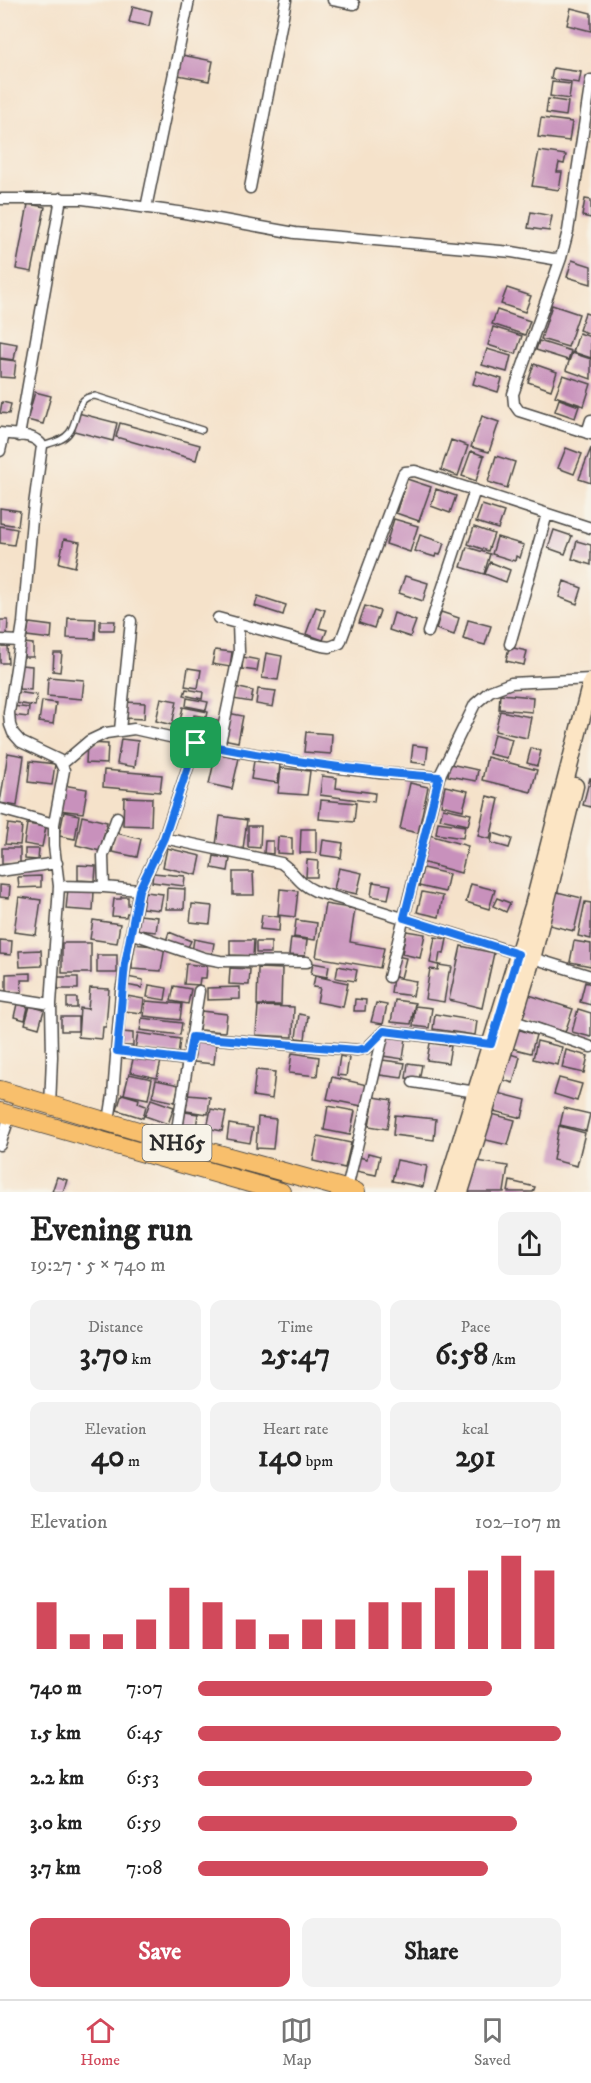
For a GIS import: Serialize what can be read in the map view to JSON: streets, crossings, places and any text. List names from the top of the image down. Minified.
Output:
{"streets":{"highway":["NH65"]},"page":{"heading":["Evening run","19:27 · 5 × 740 m"],"stats":[["Distance","3.70 km"],["Time","25:47"],["Pace","6:58 /km"],["Elevation","40 m"],["Heart rate","140 bpm"],["kcal","291"]],"chart":["Elevation","102–107 m"],"list":[{"name":"740 m","note":"7:07"},{"name":"1.5 km","note":"6:45"},{"name":"2.2 km","note":"6:53"},{"name":"3.0 km","note":"6:59"},{"name":"3.7 km","note":"7:08"}],"buttons":["Save","Share"],"tabs":["Home","Map","Saved"]}}
